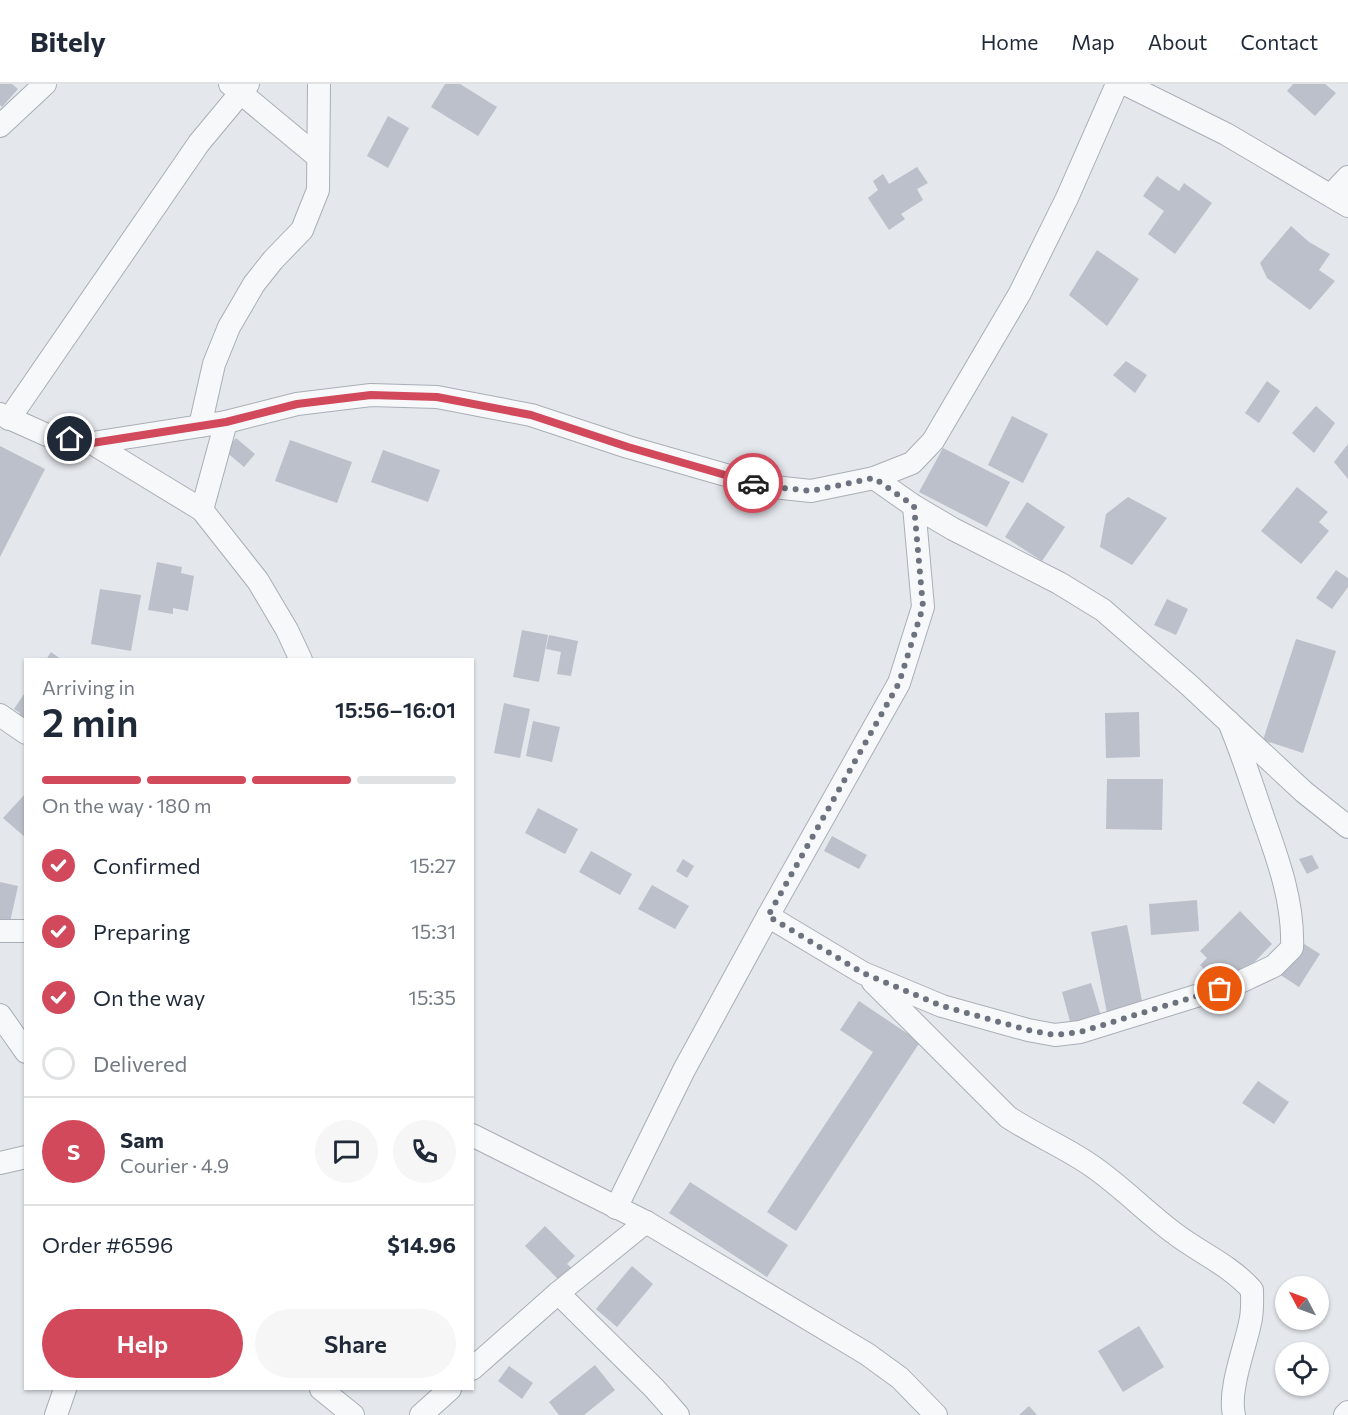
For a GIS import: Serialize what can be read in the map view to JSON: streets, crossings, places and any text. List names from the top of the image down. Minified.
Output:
{"north":"top left","page":{"header":"Bitely","nav":["Home","Map","About","Contact"],"heading":["2 min","Arriving in","15:56–16:01"],"panel":["Sam","Courier · 4.9","Order #6596","$14.96"],"bar":"On the way · 180 m","list":[["Confirmed","15:27"],["Preparing","15:31"],["On the way","15:35"],"Delivered"],"round":"S","buttons":["Help","Share"]}}
